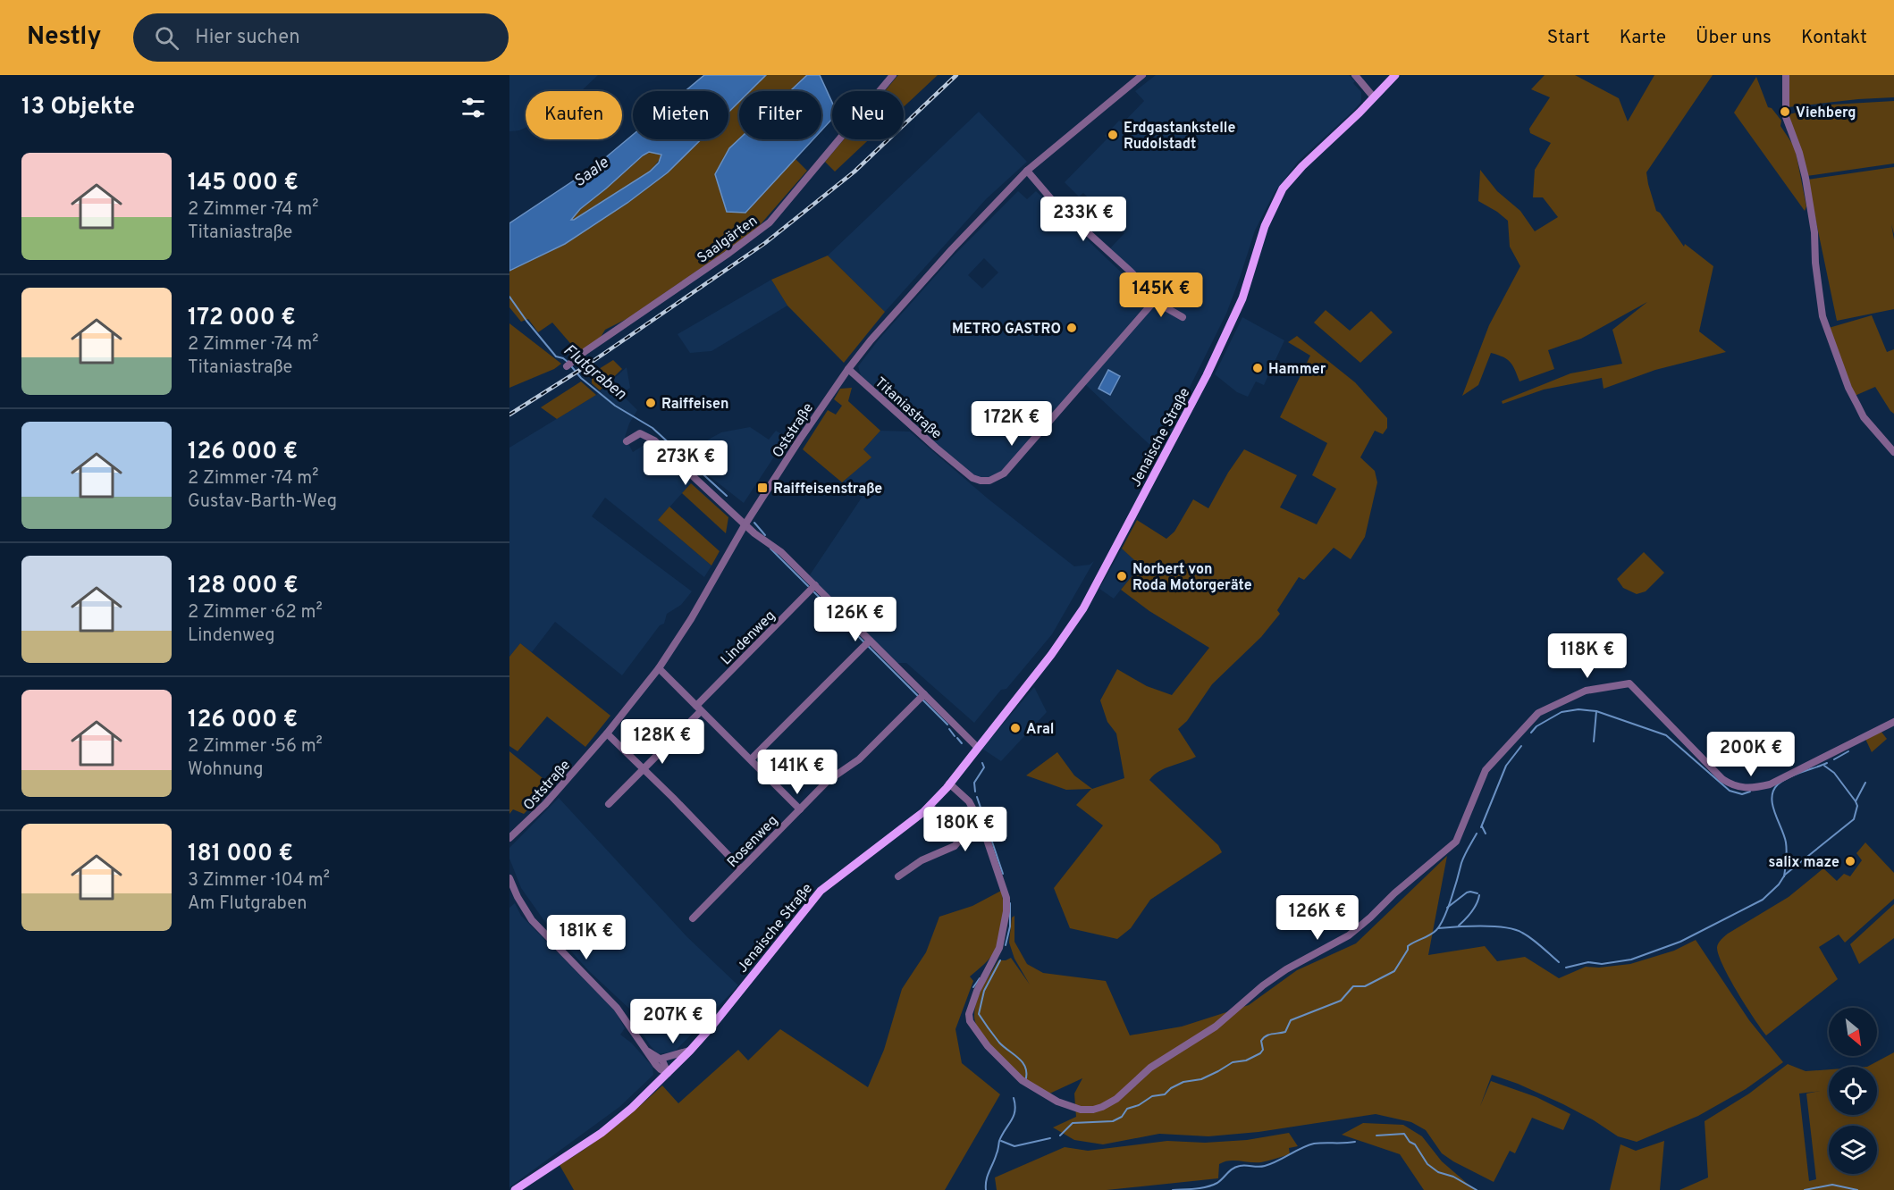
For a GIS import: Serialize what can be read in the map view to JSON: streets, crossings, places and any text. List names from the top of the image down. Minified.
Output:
{"streets":{"main road":["Jenaische Straße"],"street":["Saalgärten","Titaniastraße","Oststraße","Lindenweg","Rosenweg"]},"crossings":[["Titaniastraße","Oststraße"]],"water":["Saale","Flutgraben"],"places":{"other":["Viehberg","Erdgastankstelle Rudolstadt","METRO GASTRO","Hammer","Raiffeisen","Norbert von Roda Motorgeräte","Aral","salix maze"],"transit":["Raiffeisenstraße"]},"north":"bottom right","page":{"header":"Nestly","search":"Hier suchen","nav":["Start","Karte","Über uns","Kontakt"],"heading":"13 Objekte","chip":["Kaufen","Mieten","Filter","Neu"],"list":[{"name":"145 000 €","note":"2 Zimmer · 74 m² · Titaniastraße"},{"name":"172 000 €","note":"2 Zimmer · 74 m² · Titaniastraße"},{"name":"126 000 €","note":"2 Zimmer · 74 m² · Gustav-Barth-Weg"},{"name":"128 000 €","note":"2 Zimmer · 62 m² · Lindenweg"},{"name":"126 000 €","note":"2 Zimmer · 56 m² · Wohnung"},{"name":"181 000 €","note":"3 Zimmer · 104 m² · Am Flutgraben"}],"price":["233K €","145K €","172K €","273K €","126K €","118K €","128K €","200K €","141K €","180K €","126K €","181K €","207K €"]}}
